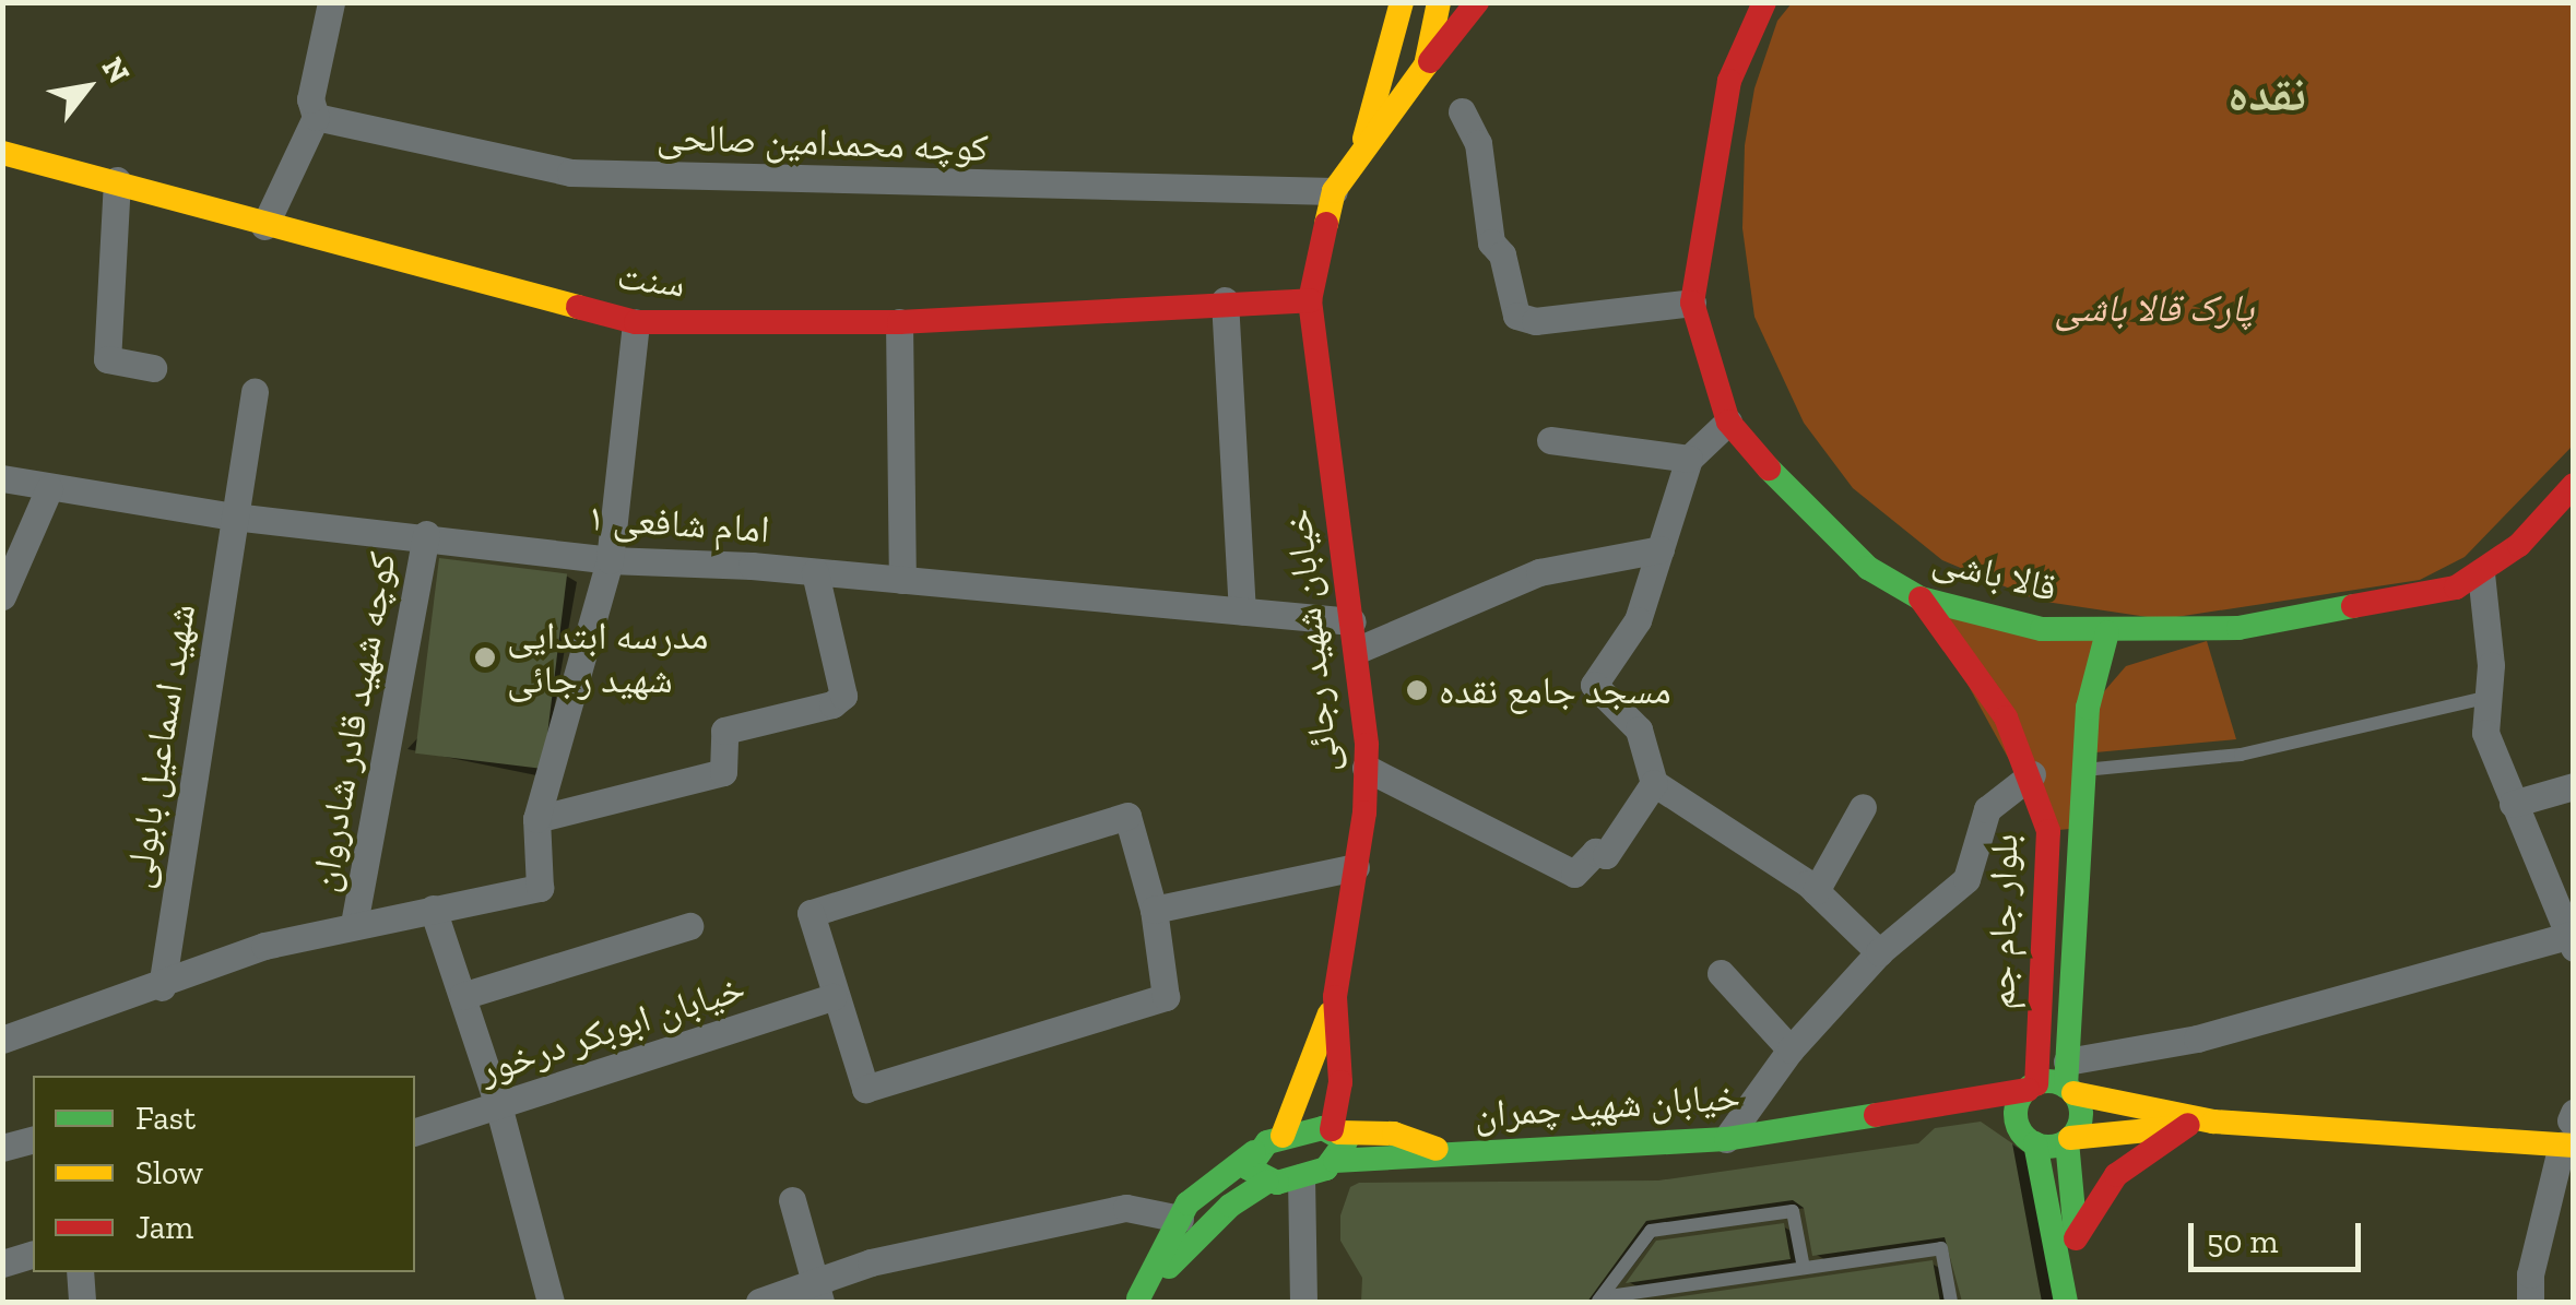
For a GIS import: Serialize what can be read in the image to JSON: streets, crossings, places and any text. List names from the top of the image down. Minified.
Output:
{"streets":{"main road":["سنت","قالا باشی","خیابان شهید رجائی","بلوار جام جم","خیابان شهید چمران"],"street":["کوچه محمدامین صالحی","امام شافعی ۱","کوچه شهید قادر شادروان","شهید اسماعیل بابولی","خیابان ابوبکر درخور"]},"crossings":[["کوچه محمدامین صالحی","خیابان شهید رجائی"],["سنت","خیابان شهید رجائی"],["امام شافعی ۱","خیابان شهید رجائی"],["امام شافعی ۱","کوچه شهید قادر شادروان"],["امام شافعی ۱","شهید اسماعیل بابولی"],["قالا باشی","بلوار جام جم"],["خیابان شهید رجائی","خیابان شهید چمران"],["بلوار جام جم","خیابان شهید چمران"]],"districts":["نقده"],"parks":["پارک قالا باشی"],"places":["مدرسه ابتدایی شهید رجائی","مسجد جامع نقده"],"legend":["Fast","Slow","Jam"],"scale_bar":"50 m","north":"top right"}
